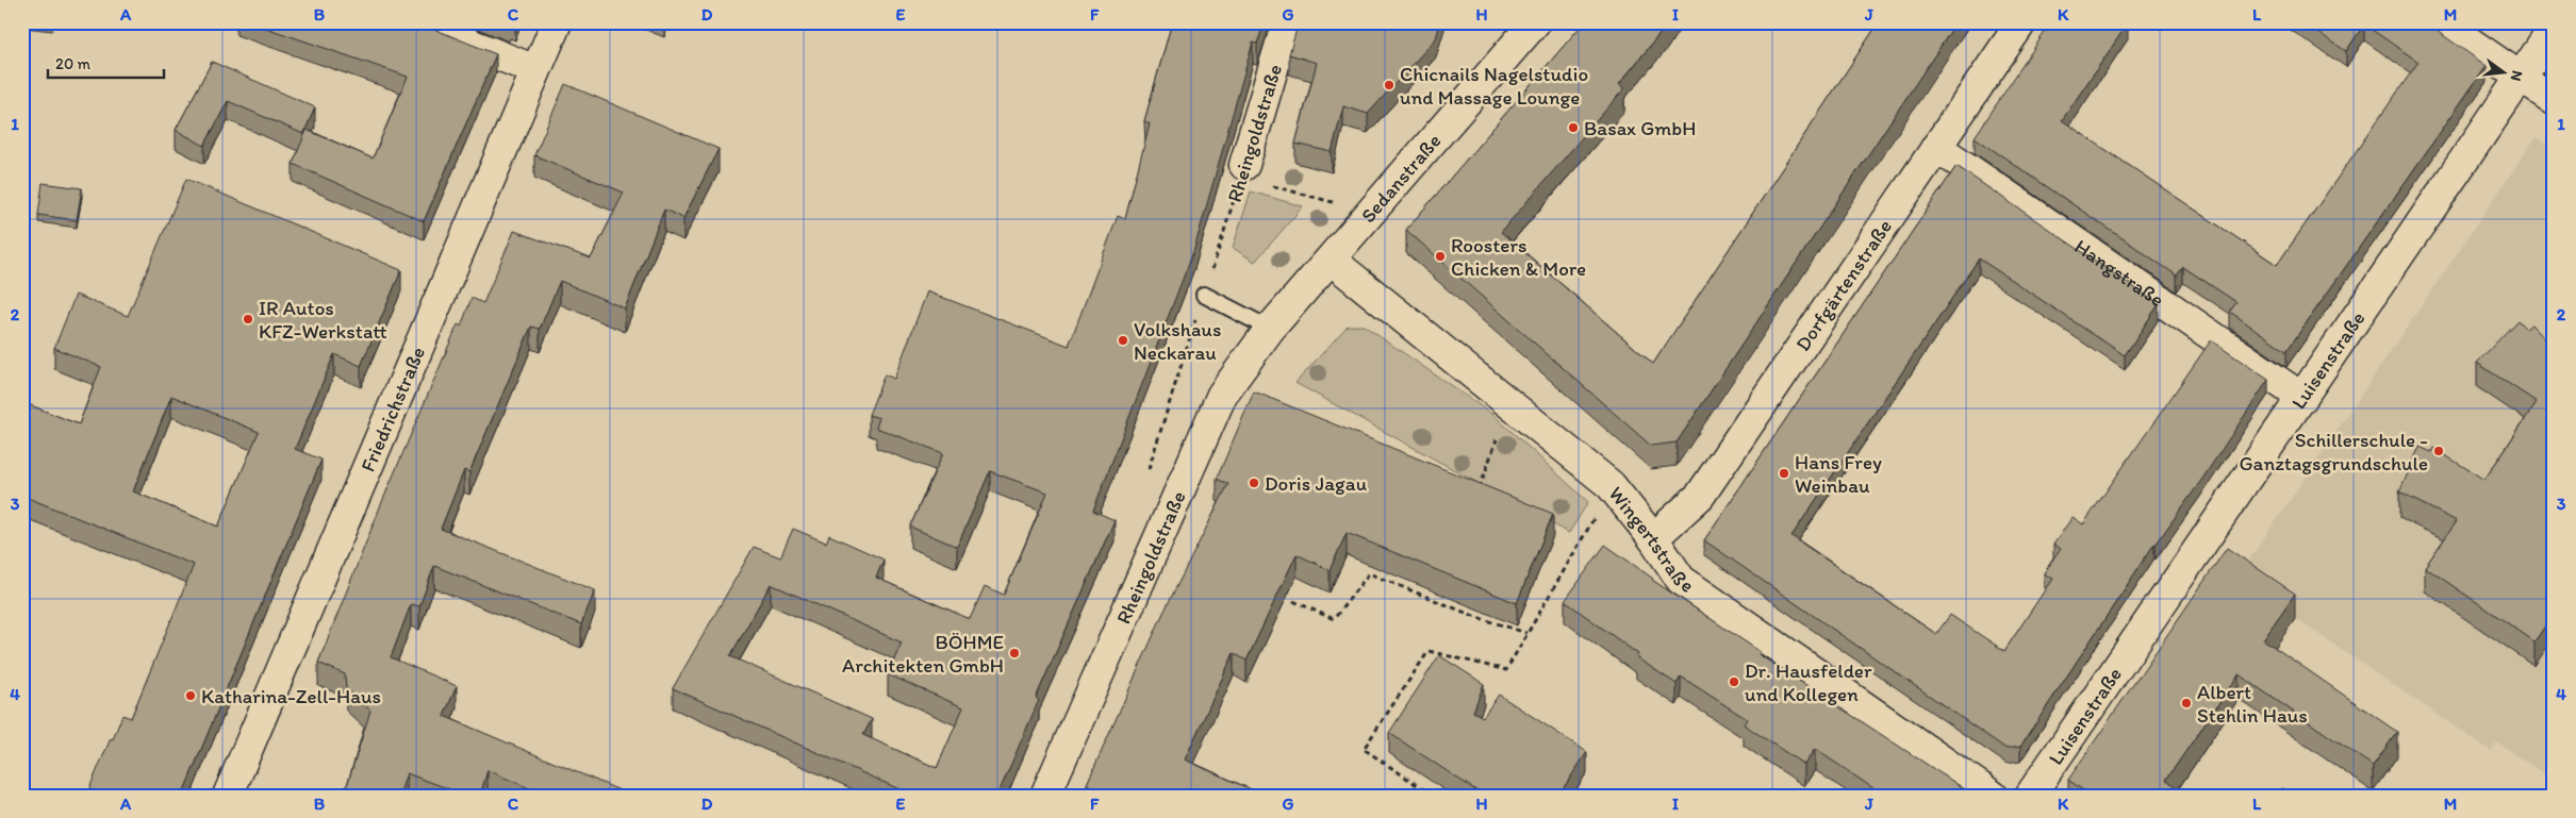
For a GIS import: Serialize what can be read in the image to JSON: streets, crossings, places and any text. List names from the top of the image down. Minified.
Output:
{"streets":{"street":["Rheingoldstraße","Sedanstraße","Hangstraße","Dorfgärtenstraße","Luisenstraße","Friedrichstraße","Wingertstraße"]},"crossings":[["Rheingoldstraße","Sedanstraße"],["Rheingoldstraße","Wingertstraße"],["Sedanstraße","Wingertstraße"],["Hangstraße","Dorfgärtenstraße"],["Hangstraße","Luisenstraße"],["Dorfgärtenstraße","Wingertstraße"]],"places":["Chicnails Nagelstudio und Massage Lounge","Basax GmbH","Roosters Chicken & More","IR Autos KFZ-Werkstatt","Volkshaus Neckarau","Schillerschule - Ganztagsgrundschule","Hans Frey Weinbau","Doris Jagau","BÖHME Architekten GmbH","Dr. Hausfelder und Kollegen","Katharina-Zell-Haus","Albert Stehlin Haus"],"scale_bar":"20 m","north":"right","grid":{"columns":["A","B","C","D","E","F","G","H","I","J","K","L","M"],"rows":["1","2","3","4"]}}
